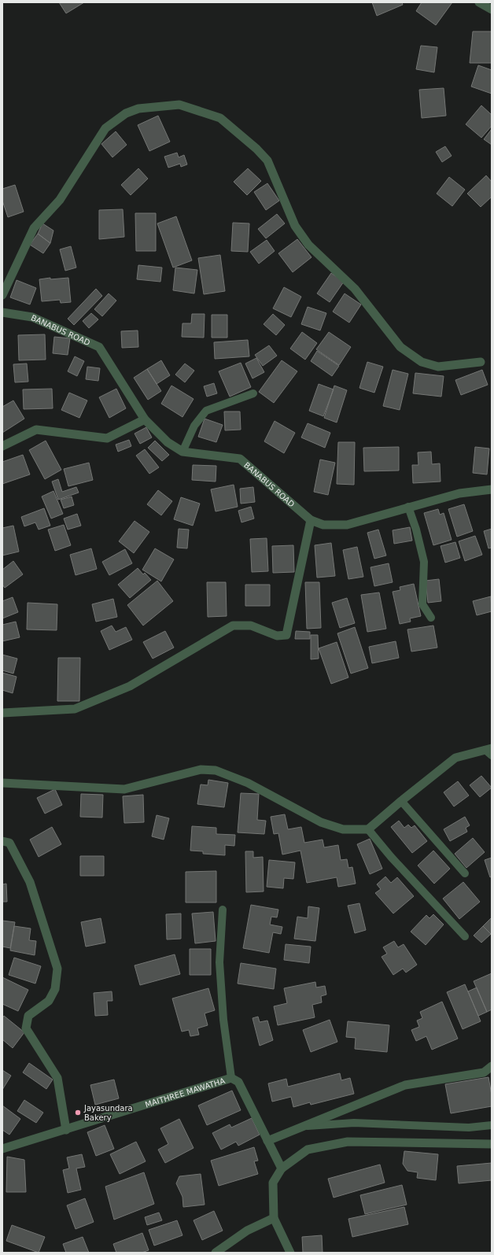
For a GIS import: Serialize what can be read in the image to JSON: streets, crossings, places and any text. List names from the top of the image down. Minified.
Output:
{"streets":{"street":["BANABUS ROAD","MAITHREE MAWATHA"]},"places":["Jayasundara Bakery"]}
